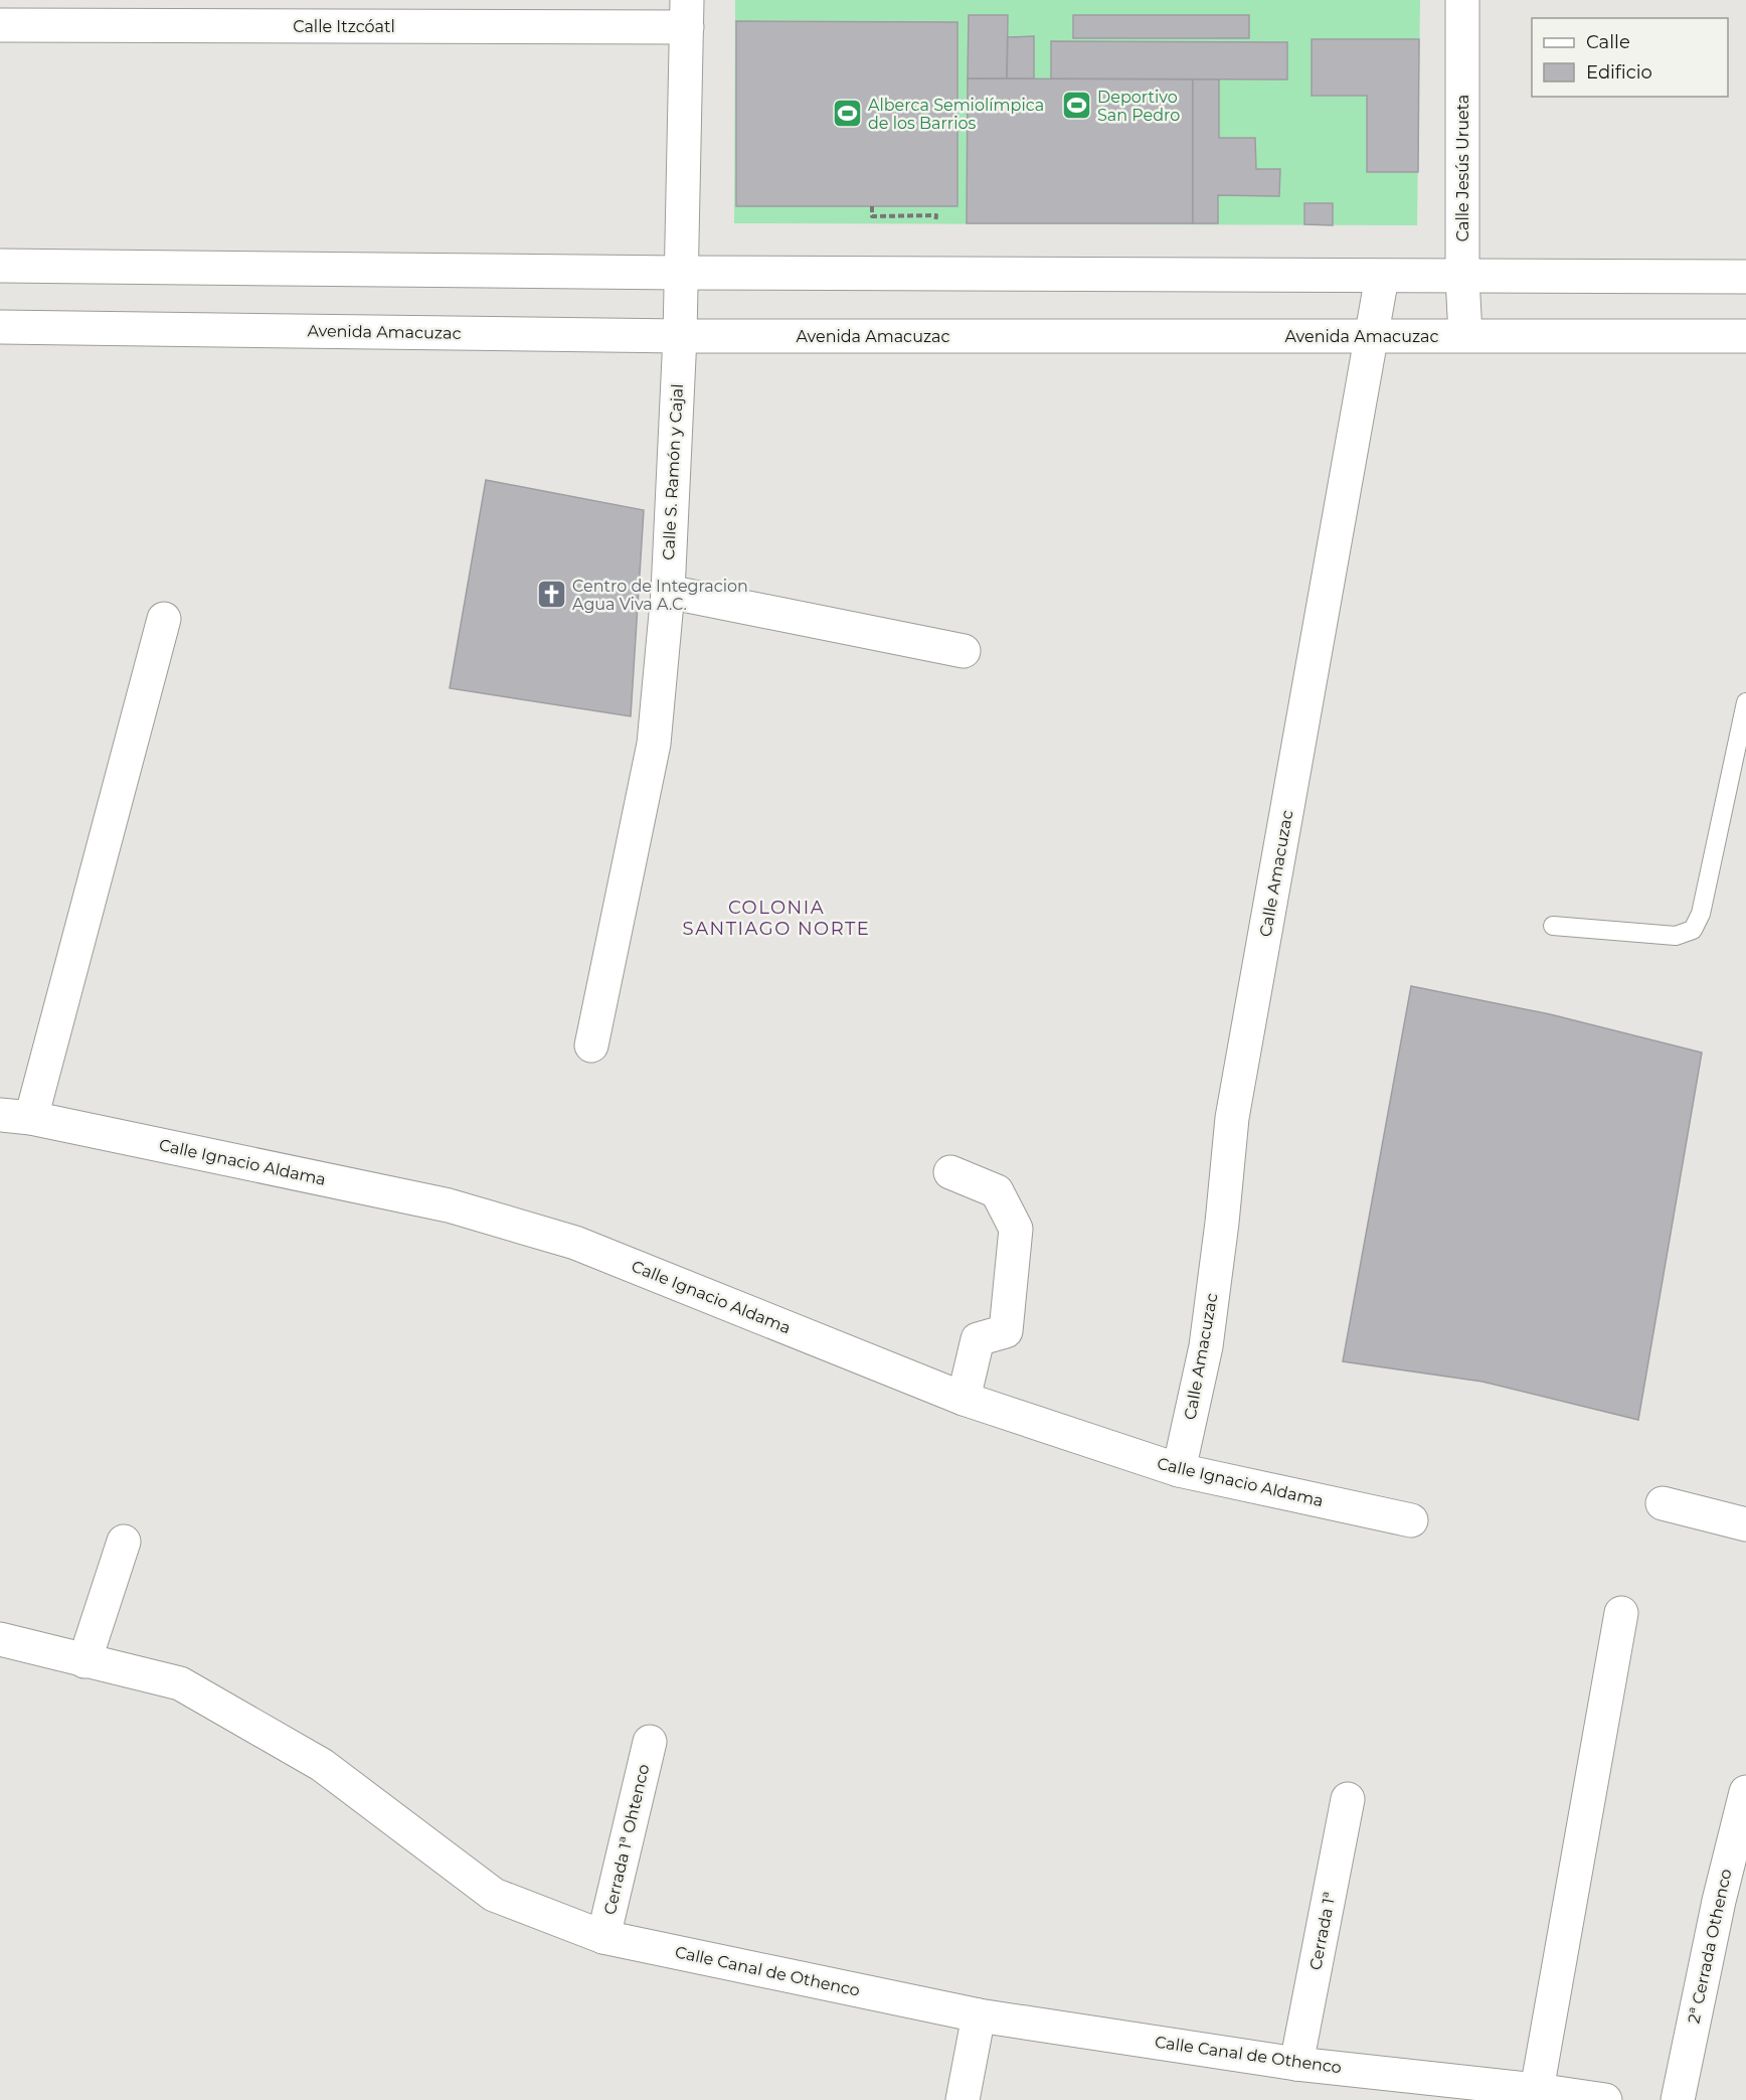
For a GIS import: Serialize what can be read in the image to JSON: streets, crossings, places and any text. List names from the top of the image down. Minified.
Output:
{"streets":{"street":["Calle Itzcóatl","Calle Jesús Urueta","Avenida Amacuzac","Calle S. Ramón y Cajal","Calle Amacuzac","Calle Ignacio Aldama","Cerrada 1ª Ohtenco","Cerrada 1ª","2ª Cerrada Othenco","Calle Canal de Othenco"]},"crossings":[["Calle Itzcóatl","Calle S. Ramón y Cajal"],["Calle Jesús Urueta","Avenida Amacuzac"],["Avenida Amacuzac","Calle S. Ramón y Cajal"],["Avenida Amacuzac","Calle Amacuzac"],["Calle Amacuzac","Calle Ignacio Aldama"],["Cerrada 1ª Ohtenco","Calle Canal de Othenco"],["Cerrada 1ª","Calle Canal de Othenco"]],"districts":["COLONIA SANTIAGO NORTE"],"places":{"sports":["Deportivo San Pedro","Alberca Semiolímpica de los Barrios"],"church":["Centro de Integracion Agua Viva A.C."]},"legend":["Calle","Edificio"]}
